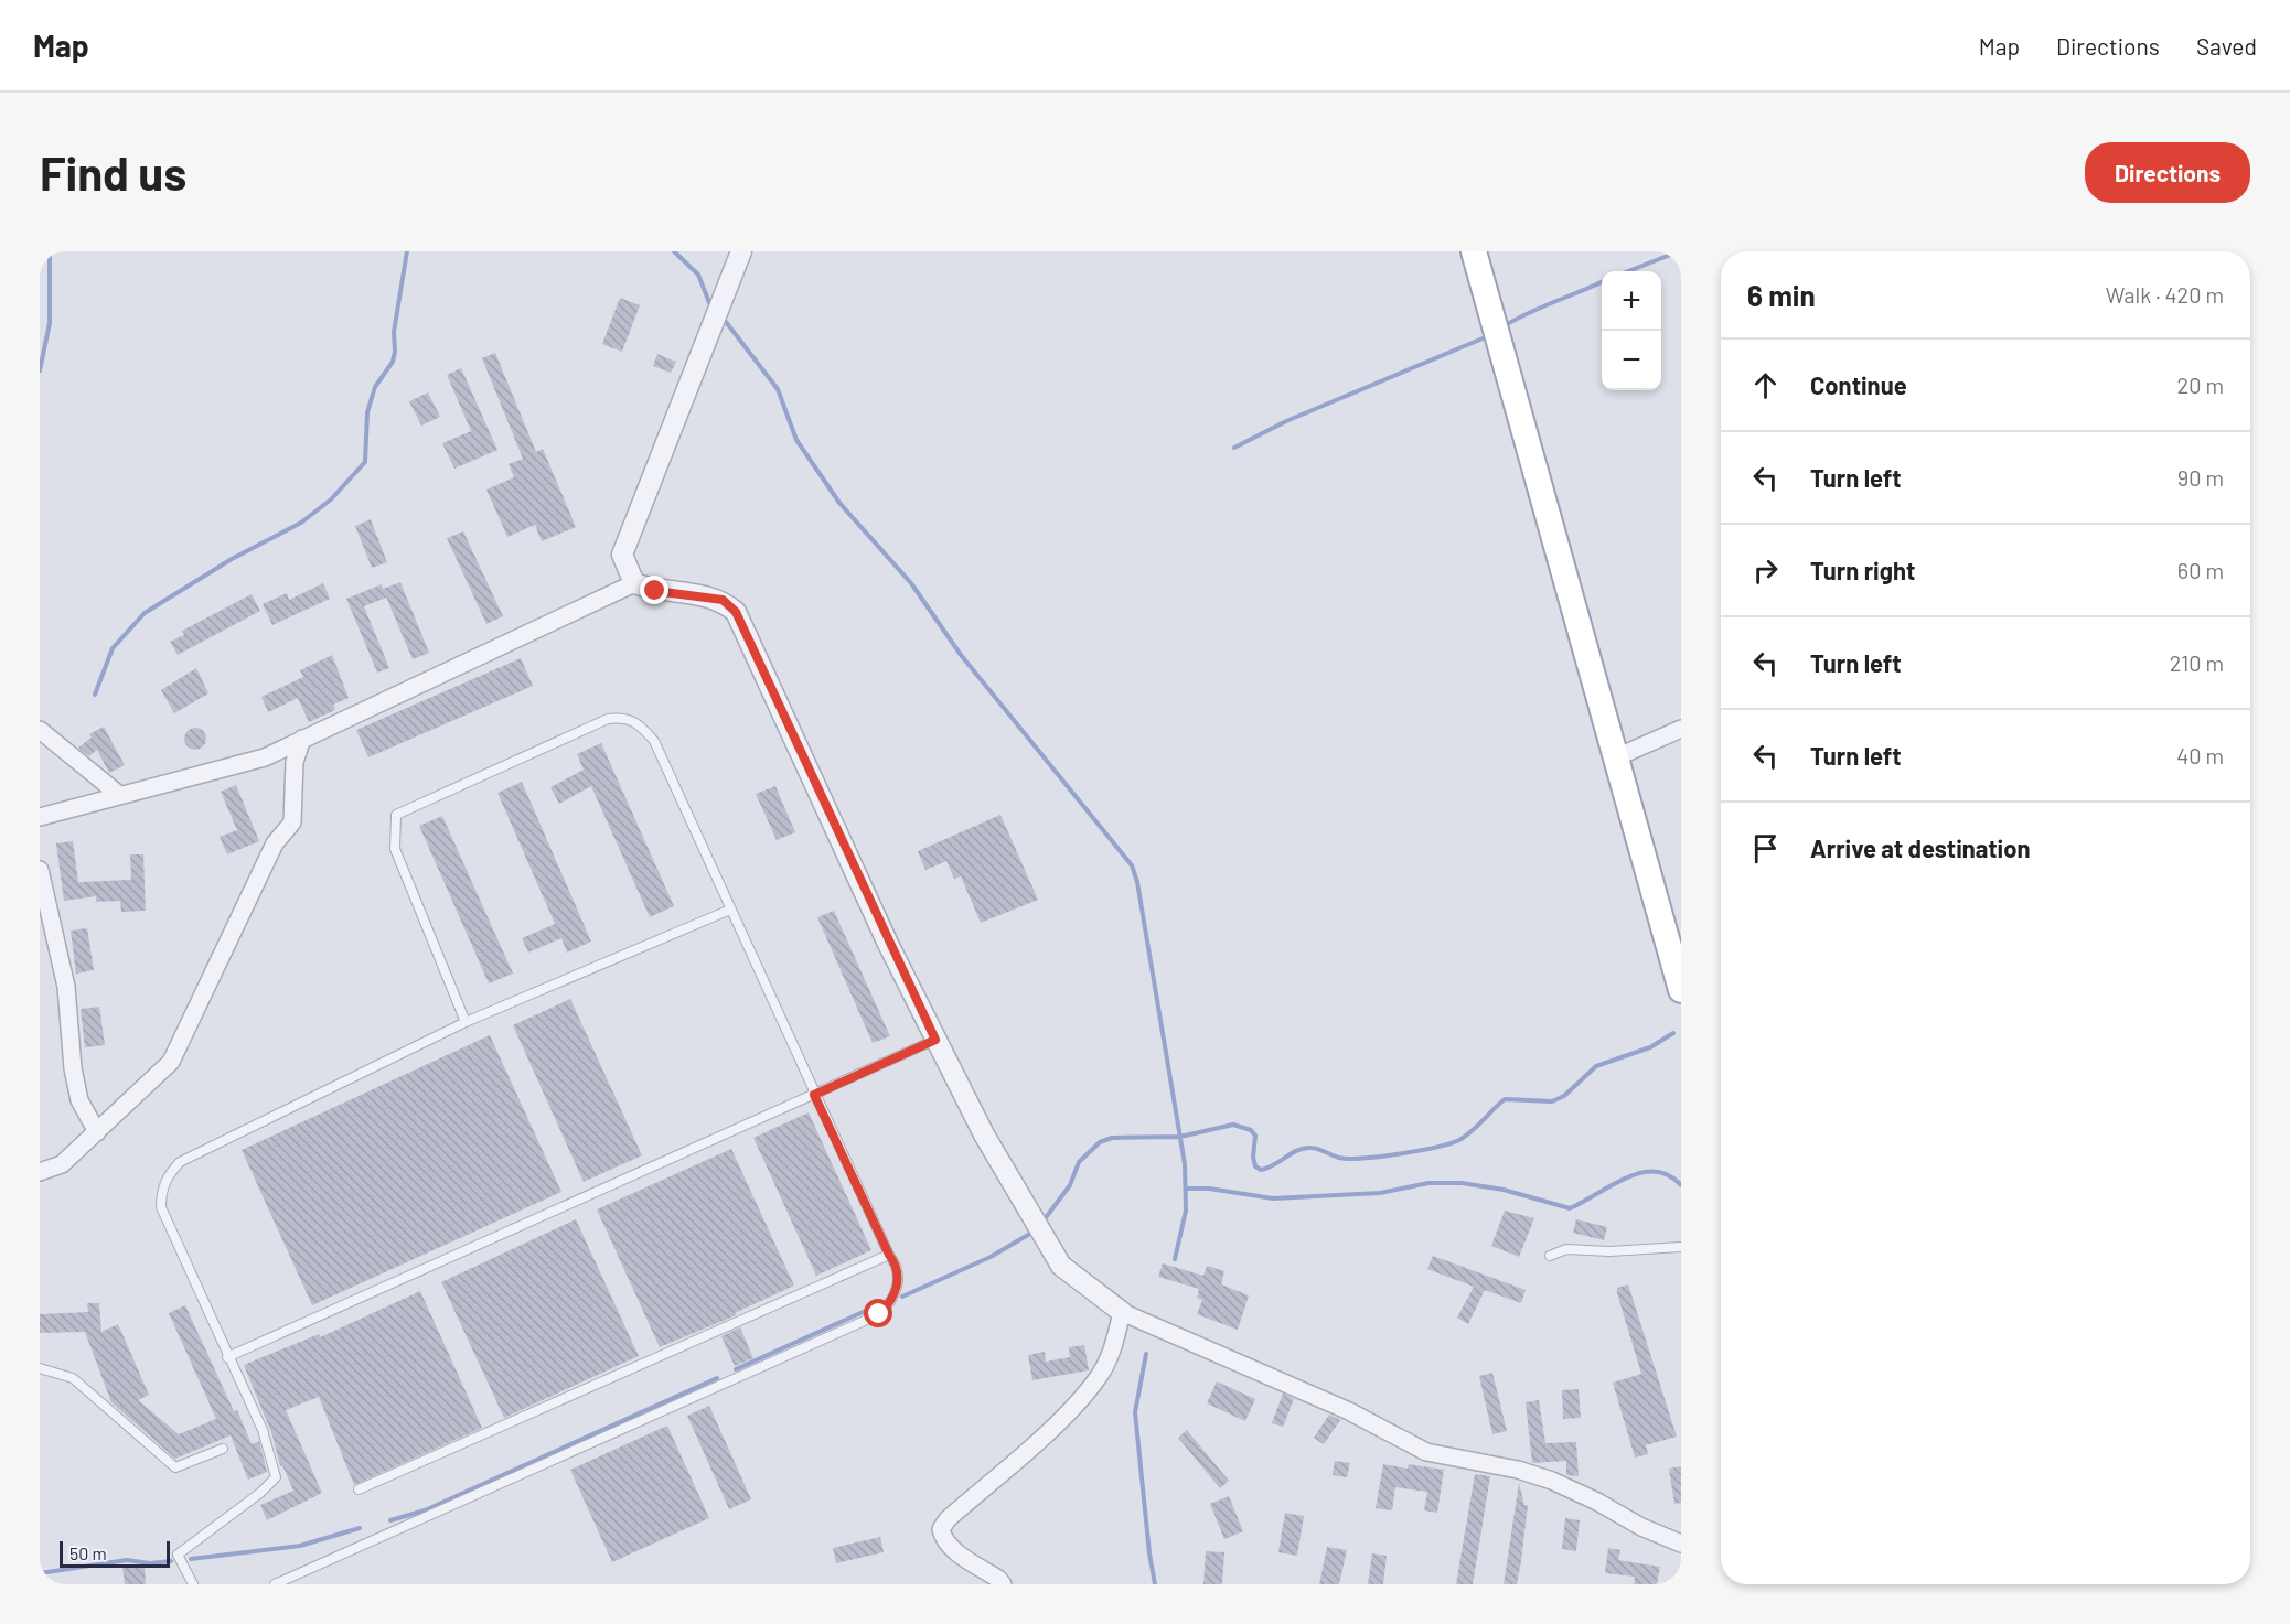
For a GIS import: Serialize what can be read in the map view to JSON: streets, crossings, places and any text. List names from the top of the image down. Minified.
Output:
{"scale_bar":"50 m","page":{"header":"Map","nav":["Map","Directions","Saved"],"buttons":"Directions","title":"Find us","heading":["6 min","Walk · 420 m"],"map_buttons":["+","−"],"list":[["Continue","20 m"],["Turn left","90 m"],["Turn right","60 m"],["Turn left","210 m"],["Turn left","40 m"],"Arrive at destination"],"scale":"50 m"}}
